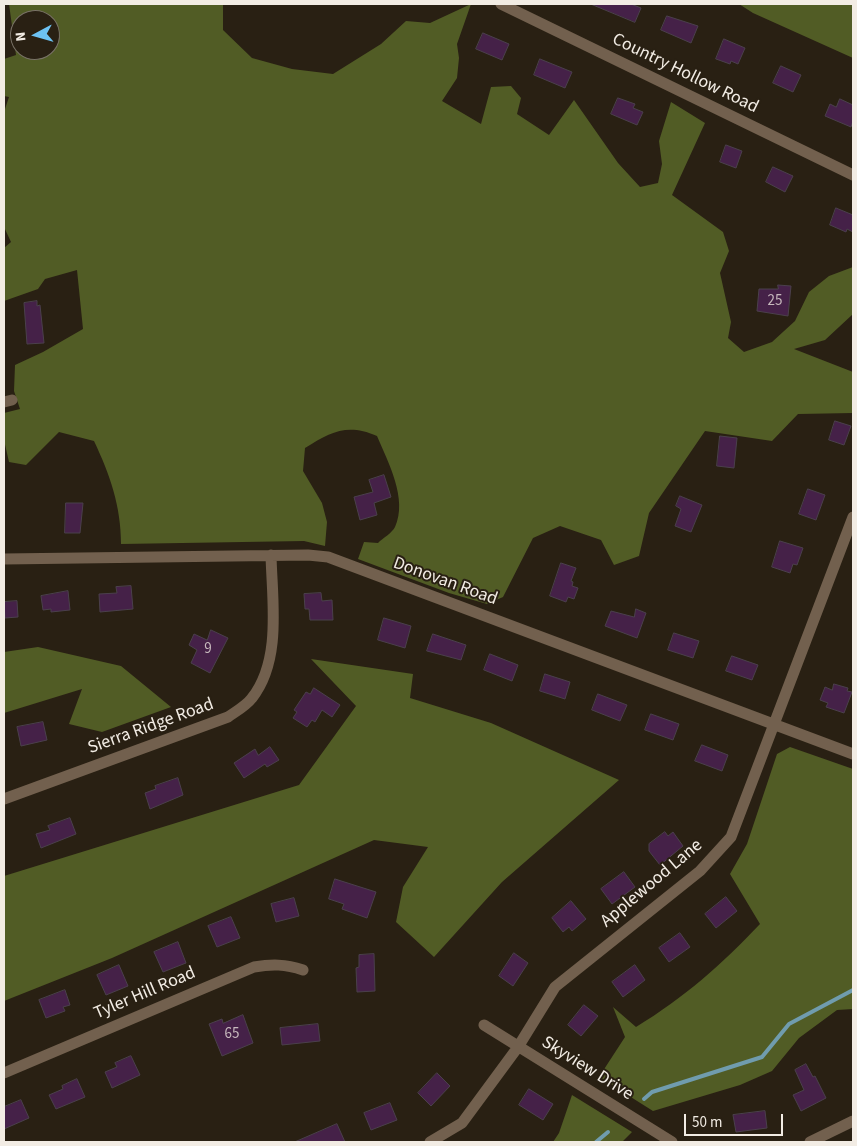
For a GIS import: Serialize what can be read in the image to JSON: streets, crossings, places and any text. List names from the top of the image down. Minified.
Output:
{"streets":{"street":["Country Hollow Road","Donovan Road","Sierra Ridge Road","Applewood Lane","Tyler Hill Road","Skyview Drive"]},"crossings":[["Donovan Road","Sierra Ridge Road"],["Donovan Road","Applewood Lane"],["Applewood Lane","Skyview Drive"]],"house_numbers":["25","9","65"],"scale_bar":"50 m","north":"left"}
